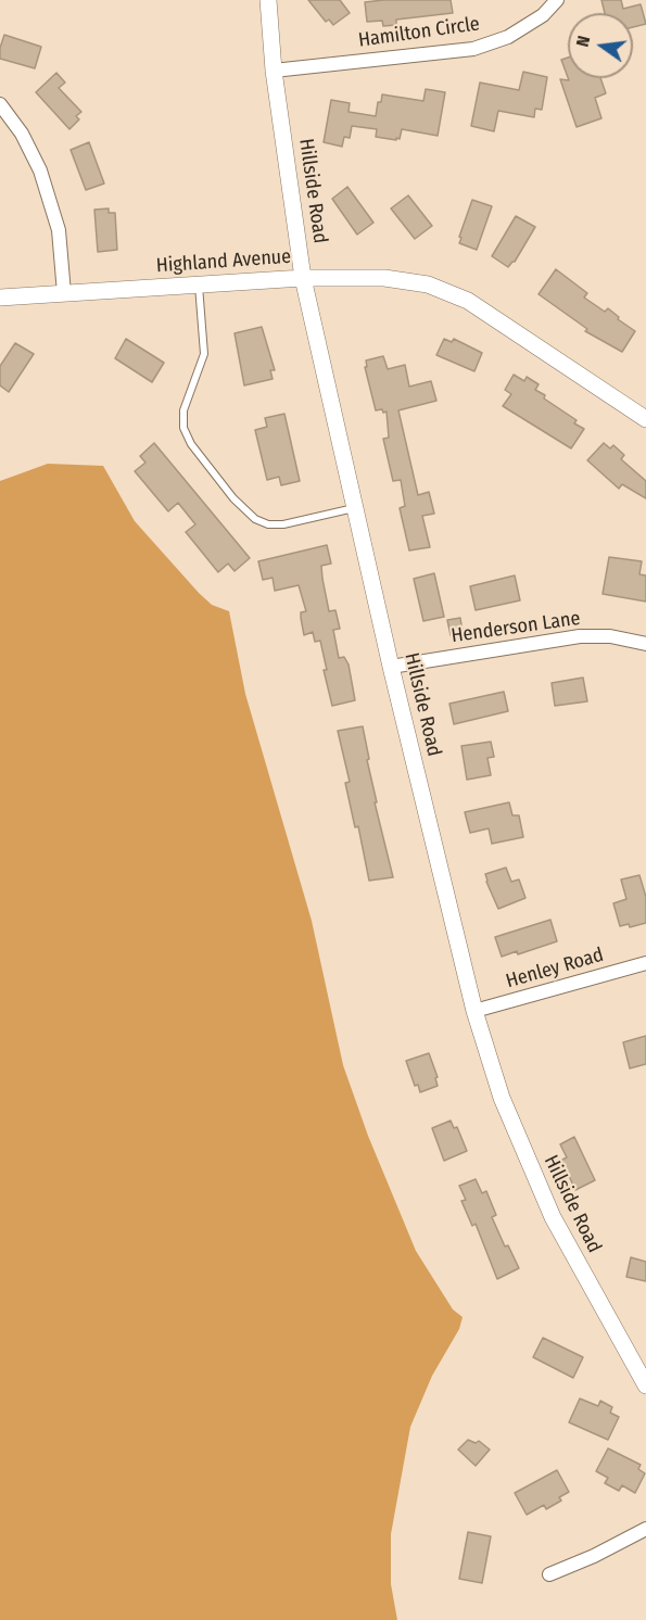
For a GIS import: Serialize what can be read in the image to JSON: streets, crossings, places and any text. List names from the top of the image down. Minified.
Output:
{"streets":{"street":["Hamilton Circle","Hillside Road","Highland Avenue","Henderson Lane","Henley Road"]},"crossings":[["Hamilton Circle","Hillside Road"],["Hillside Road","Highland Avenue"],["Hillside Road","Henderson Lane"],["Hillside Road","Henley Road"]],"north":"left"}
